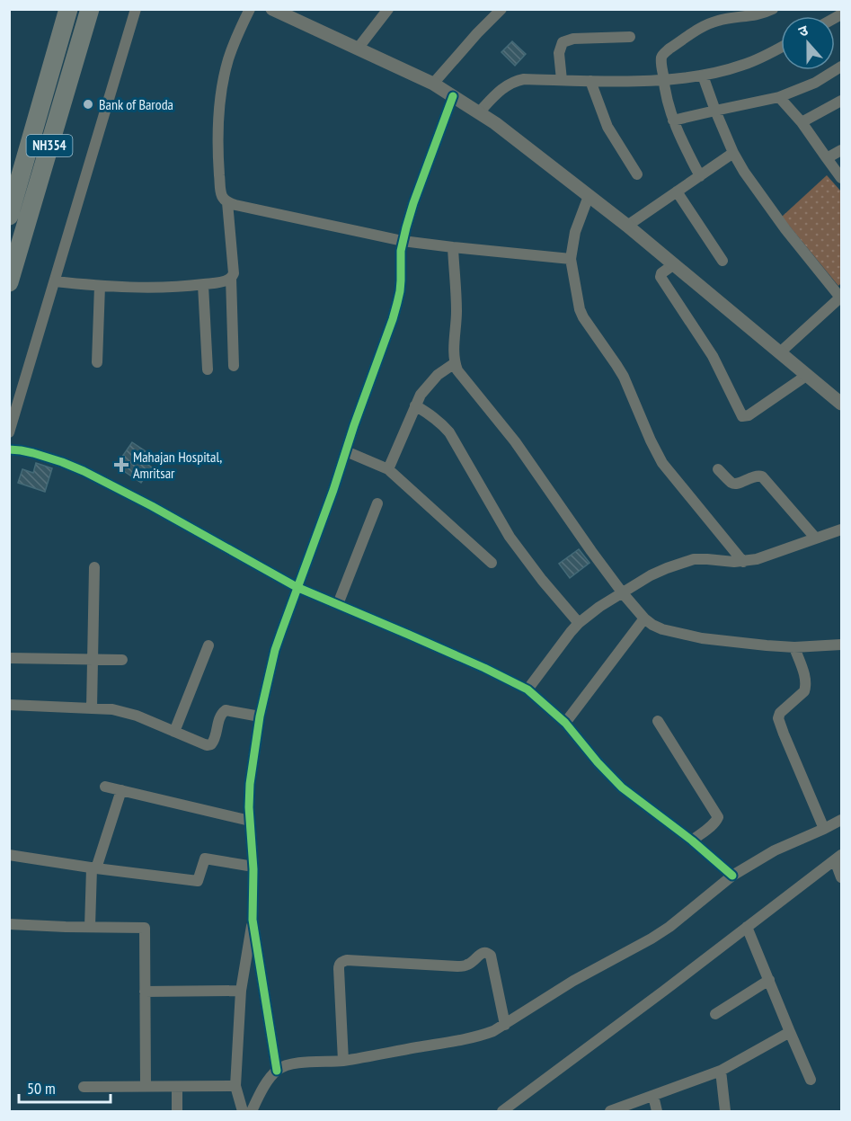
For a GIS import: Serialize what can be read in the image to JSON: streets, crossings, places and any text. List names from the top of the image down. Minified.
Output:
{"streets":{"highway":["NH354"]},"places":{"other":["Bank of Baroda"],"health":["Mahajan Hospital, Amritsar"]},"scale_bar":"50 m","north":"top"}
